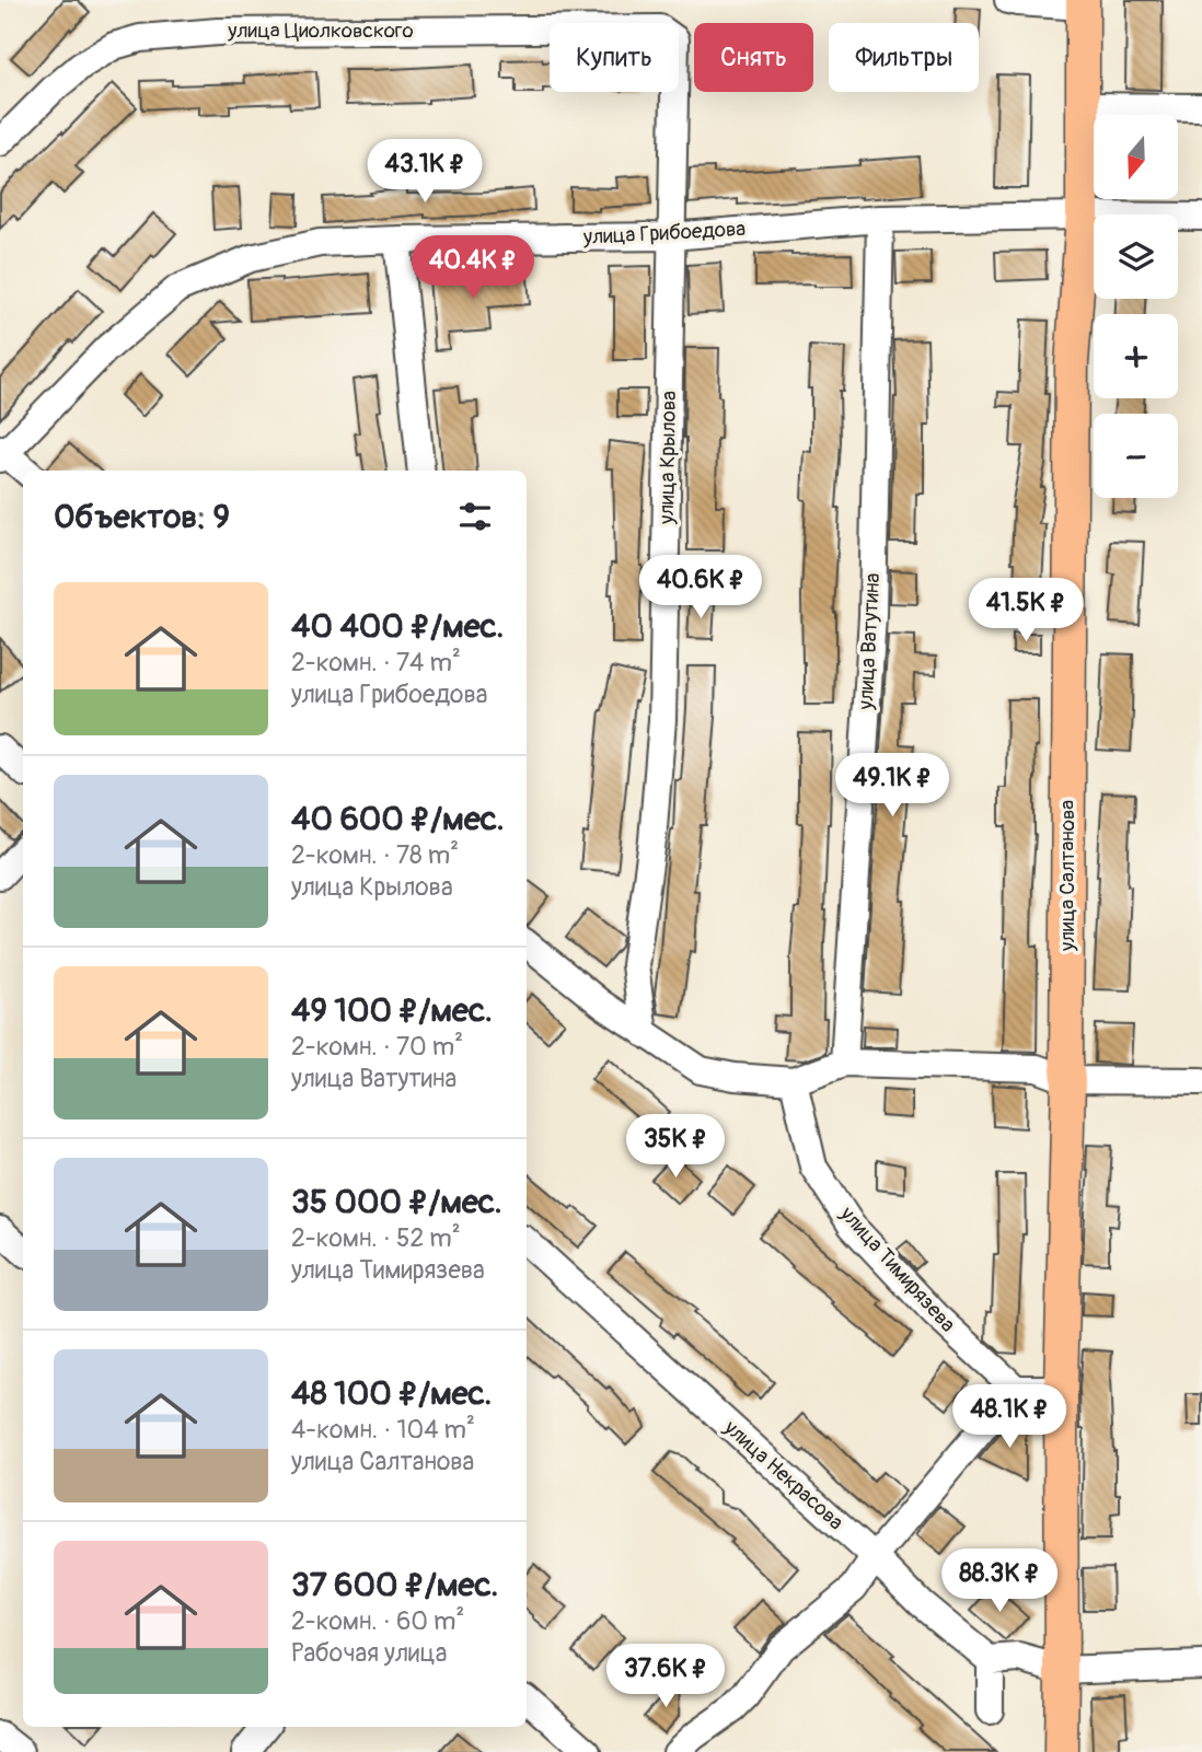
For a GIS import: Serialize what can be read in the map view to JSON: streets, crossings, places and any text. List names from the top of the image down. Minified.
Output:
{"streets":{"main road":["улица Салтанова"],"street":["улица Циолковского","улица Грибоедова","улица Крылова","улица Ватутина","улица Тимирязева","улица Некрасова"]},"crossings":[["улица Грибоедова","улица Крылова"],["улица Грибоедова","улица Ватутина"],["улица Грибоедова","улица Салтанова"]],"north":"bottom","page":{"chip":["Купить","Снять","Фильтры"],"map_buttons":["+","−"],"price":["43.1K ₽","40.4K ₽","40.6K ₽","41.5K ₽","49.1K ₽","35K ₽","48.1K ₽","88.3K ₽","37.6K ₽"],"heading":"Объектов: 9","list":[{"name":"40 400 ₽/мес.","note":"2-комн. · 74 m² · улица Грибоедова"},{"name":"40 600 ₽/мес.","note":"2-комн. · 78 m² · улица Крылова"},{"name":"49 100 ₽/мес.","note":"2-комн. · 70 m² · улица Ватутина"},{"name":"35 000 ₽/мес.","note":"2-комн. · 52 m² · улица Тимирязева"},{"name":"48 100 ₽/мес.","note":"4-комн. · 104 m² · улица Салтанова"},{"name":"37 600 ₽/мес.","note":"2-комн. · 60 m² · Рабочая улица"}]}}
